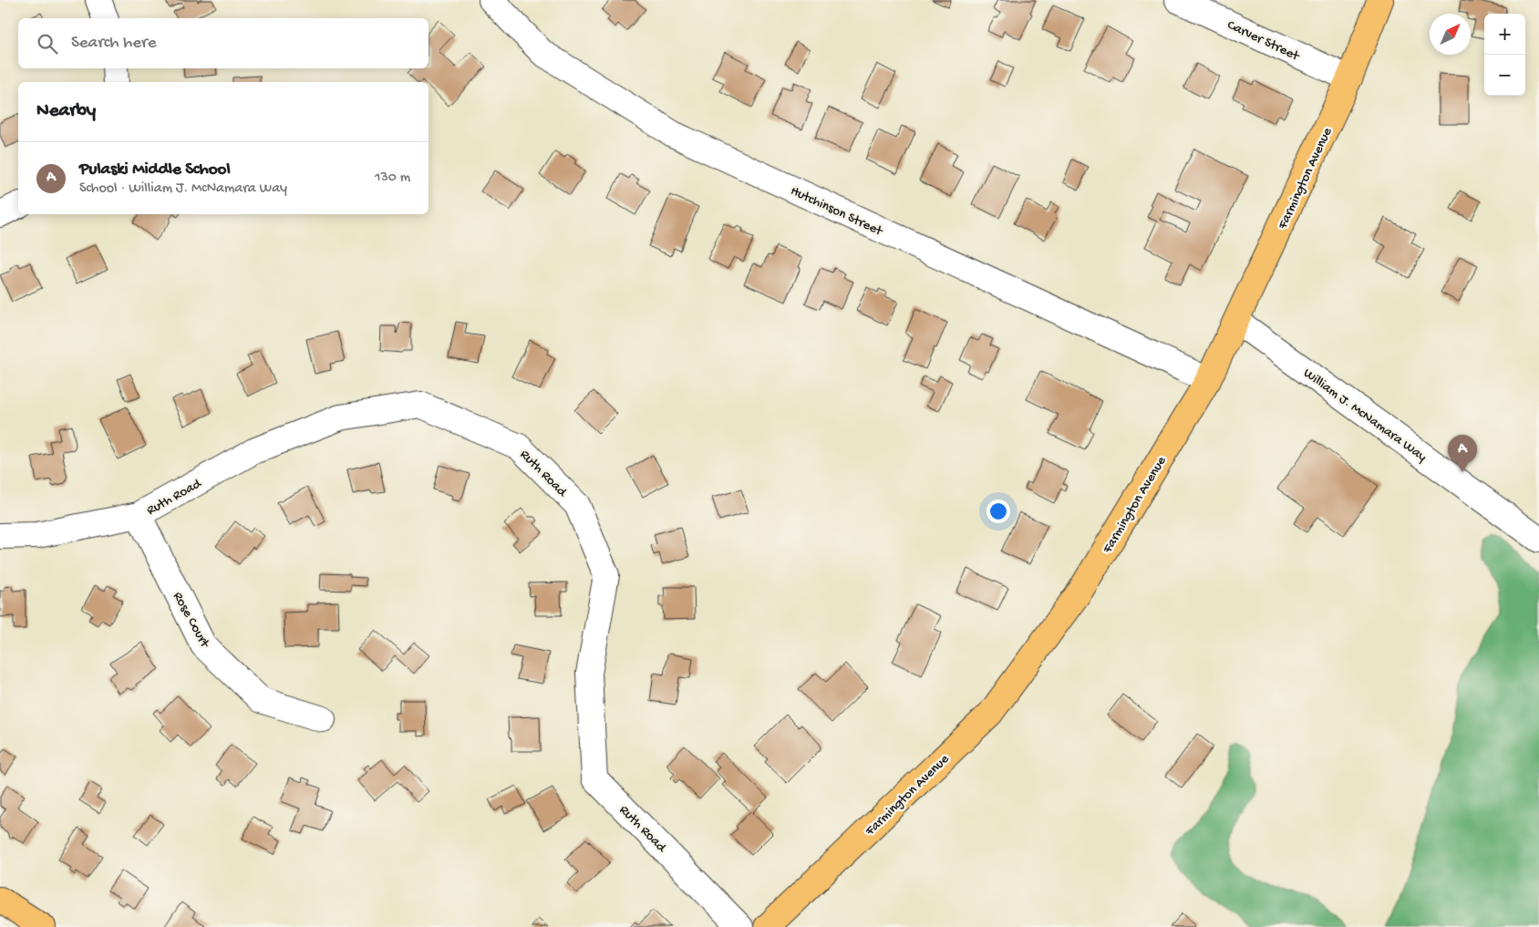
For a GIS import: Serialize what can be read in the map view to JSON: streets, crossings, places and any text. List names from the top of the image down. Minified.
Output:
{"streets":{"main road":["Farmington Avenue"],"street":["Carver Street","Hutchinson Street","William J. McNamara Way","Ruth Road","Rose Court"]},"crossings":[["Carver Street","Farmington Avenue"],["Farmington Avenue","Hutchinson Street"],["Farmington Avenue","William J. McNamara Way"],["Ruth Road","Rose Court"]],"north":"top right","page":{"map_buttons":["+","−"],"search":"Search here","heading":"Nearby","list":[{"mark":"A","name":"Pulaski Middle School","note":"School · William J. McNamara Way","value":"130 m"}],"pins":"A"}}
